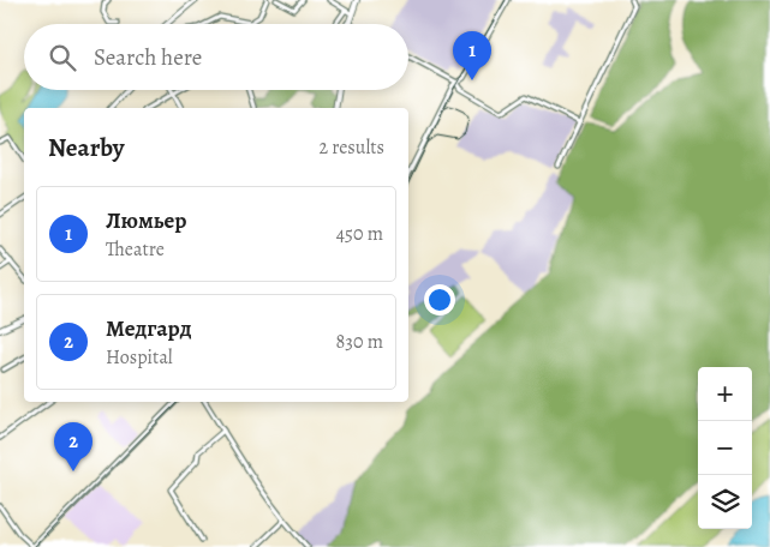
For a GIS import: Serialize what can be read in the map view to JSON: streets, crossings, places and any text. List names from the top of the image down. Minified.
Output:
{"page":{"search":"Search here","pins":["1","2"],"heading":["Nearby","2 results"],"list":[{"mark":"1","name":"Люмьер","note":"Theatre","value":"450 m"},{"mark":"2","name":"Медгард","note":"Hospital","value":"830 m"}],"map_buttons":["+","−"]}}
